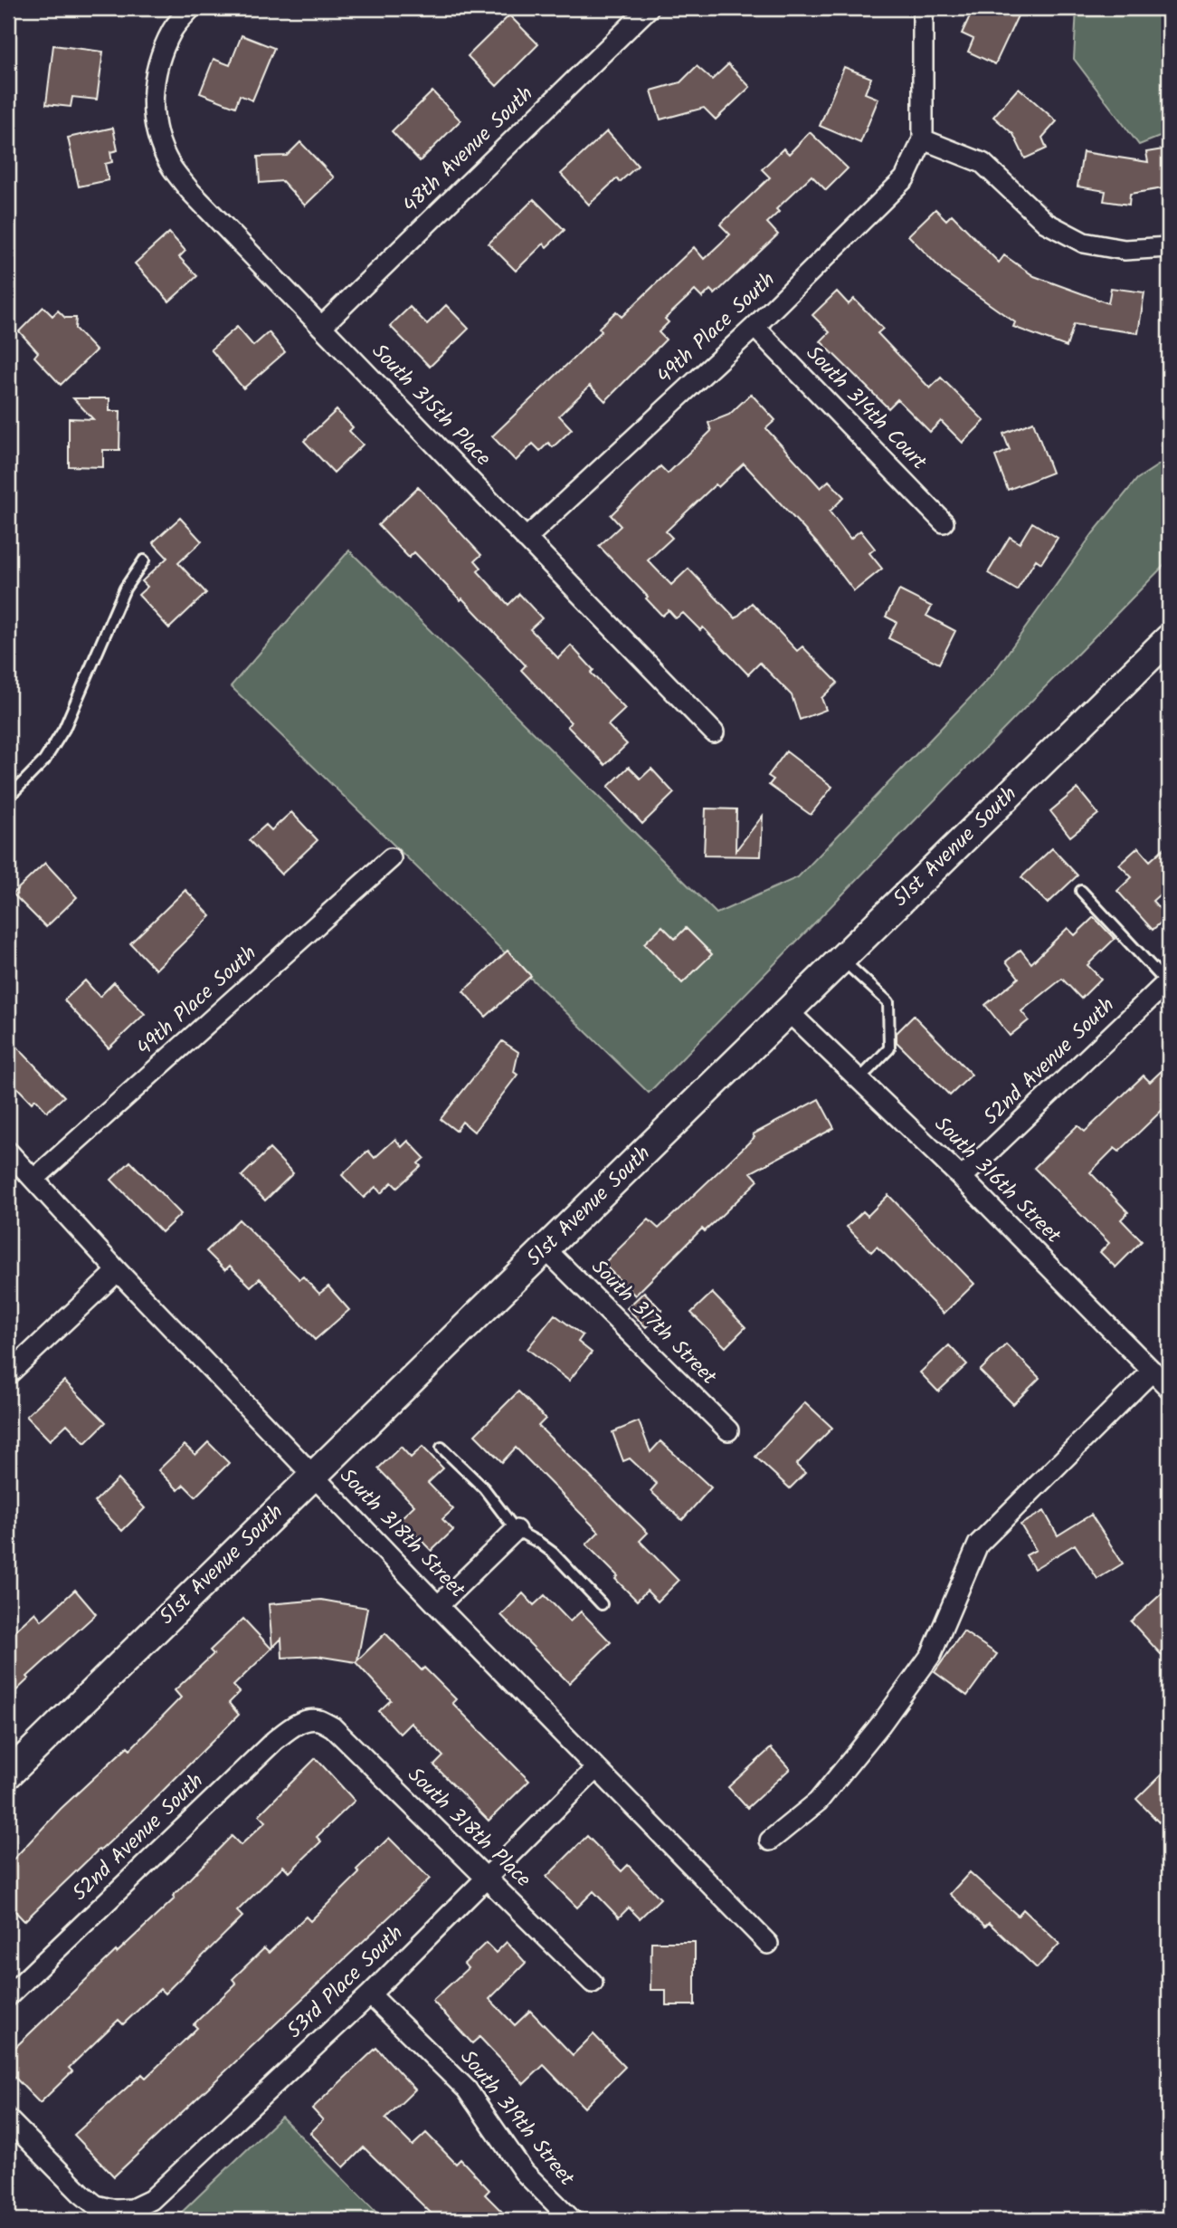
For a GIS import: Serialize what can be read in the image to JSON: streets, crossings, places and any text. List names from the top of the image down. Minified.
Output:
{"streets":{"main road":["51st Avenue South"],"street":["48th Avenue South","49th Place South","South 315th Place","South 314th Court","52nd Avenue South","South 316th Street","South 317th Street","South 318th Street","South 318th Place","53rd Place South","South 319th Street"]},"crossings":[["48th Avenue South","South 315th Place"],["49th Place South","South 315th Place"],["49th Place South","South 314th Court"],["49th Place South","South 318th Street"],["51st Avenue South","South 316th Street"],["51st Avenue South","South 317th Street"],["51st Avenue South","South 318th Street"],["52nd Avenue South","South 316th Street"],["52nd Avenue South","South 318th Place"],["South 318th Street","53rd Place South"],["South 318th Place","53rd Place South"],["53rd Place South","South 319th Street"]]}
